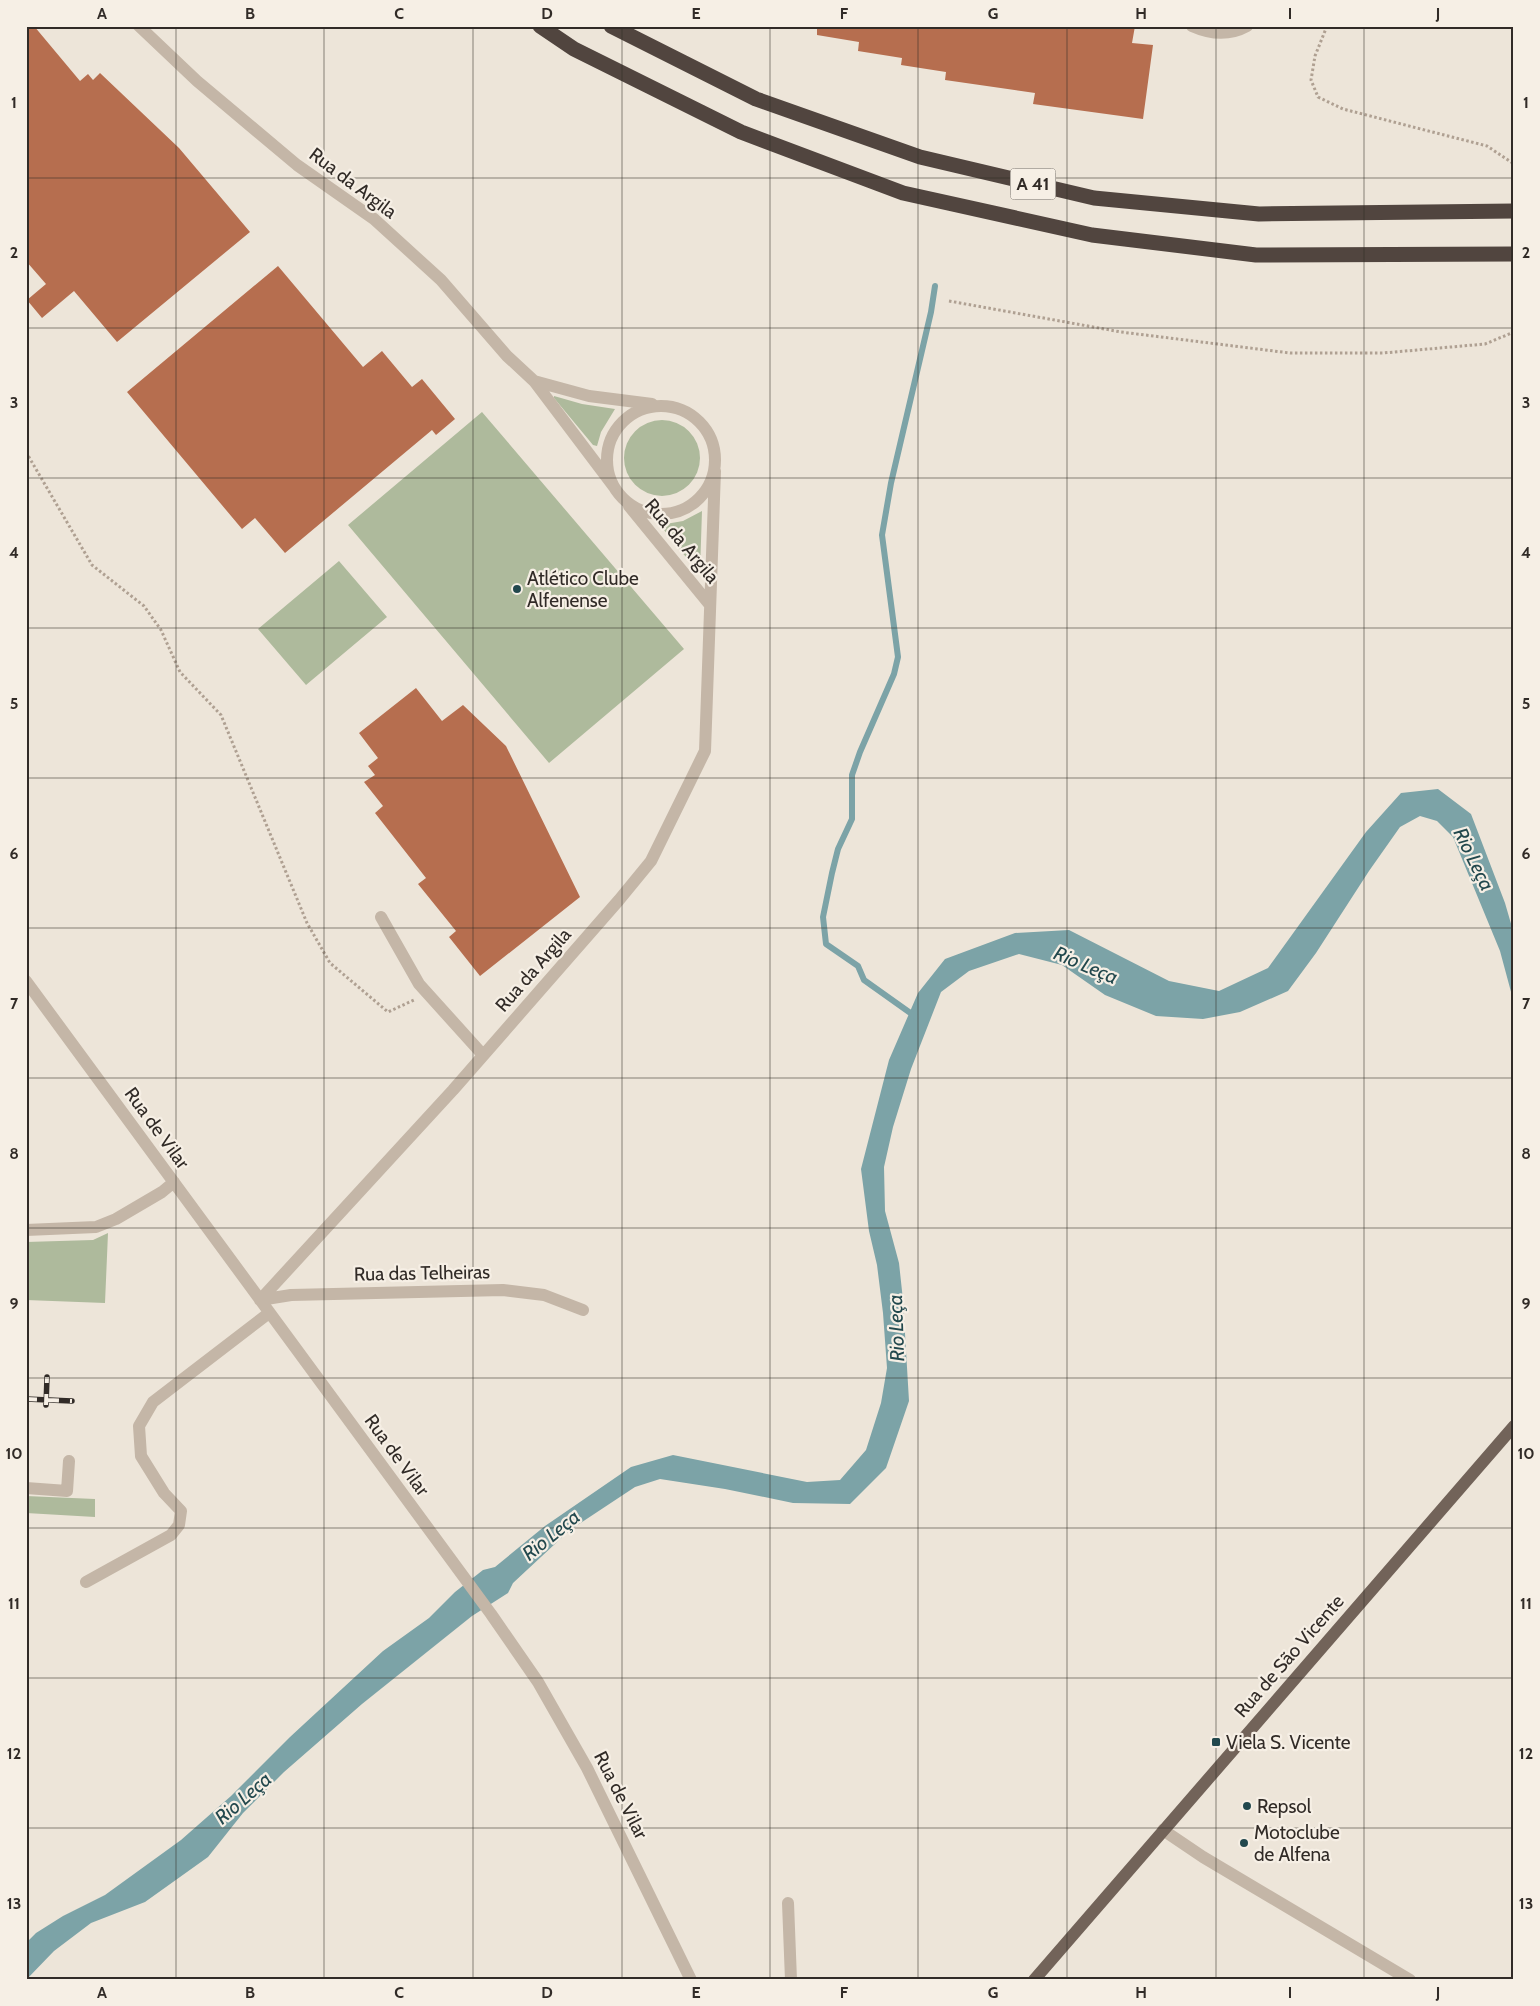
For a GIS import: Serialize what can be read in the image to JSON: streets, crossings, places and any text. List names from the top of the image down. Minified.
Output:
{"streets":{"highway":["A 41"],"main road":["Rua de São Vicente"],"street":["Rua da Argila","Rua de Vilar","Rua das Telheiras"]},"crossings":[["Rua da Argila","Rua de Vilar"],["Rua da Argila","Rua das Telheiras"],["Rua de Vilar","Rua das Telheiras"]],"water":["Rio Leça"],"places":{"other":["Atlético Clube Alfenense","Repsol","Motoclube de Alfena"],"transit":["Viela S. Vicente"]},"grid":{"columns":["A","B","C","D","E","F","G","H","I","J"],"rows":["1","2","3","4","5","6","7","8","9","10","11","12","13"]}}
